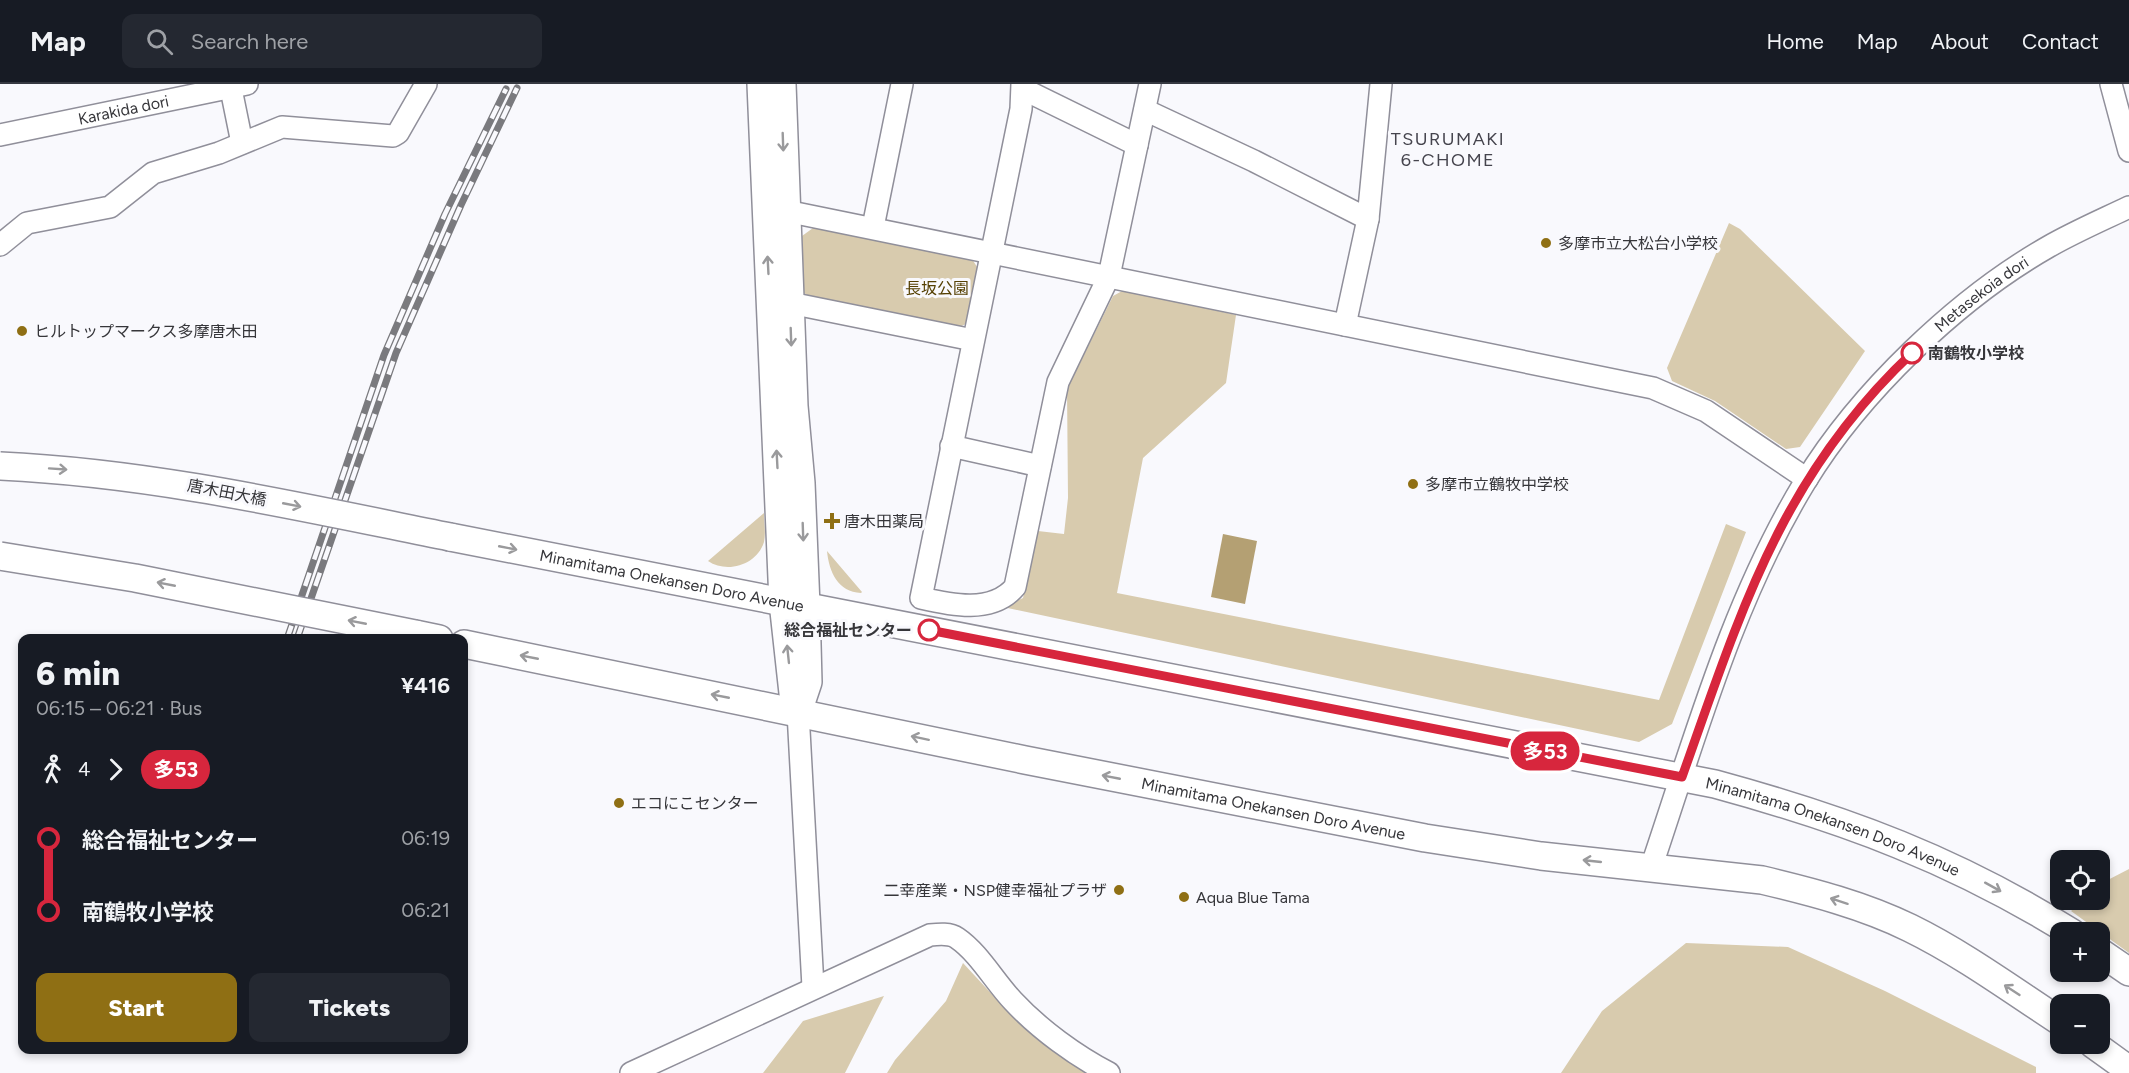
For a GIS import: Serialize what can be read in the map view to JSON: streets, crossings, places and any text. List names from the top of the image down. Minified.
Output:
{"streets":{"main road":["唐木田大橋","Minamitama Onekansen Doro Avenue"],"street":["Karakida dori","Metasekoia dori"]},"crossings":[["Metasekoia dori","Minamitama Onekansen Doro Avenue"],["唐木田大橋","Minamitama Onekansen Doro Avenue"]],"districts":["TSURUMAKI 6-CHOME"],"parks":["長坂公園"],"places":{"other":["多摩市立大松台小学校","ヒルトップマークス多摩唐木田","南鶴牧小学校","多摩市立鶴牧中学校","総合福祉センター","エコにこセンター","二幸産業・NSP健幸福祉プラザ","Aqua Blue Tama"],"health":["唐木田薬局"]},"lines":["bus line 多53"],"page":{"header":"Map","search":"Search here","nav":["Home","Map","About","Contact"],"on_map":"多53","heading":["6 min","06:15 – 06:21 · Bus","¥416"],"legs":["4","多53"],"list":[{"name":"総合福祉センター","value":"06:19"},{"name":"南鶴牧小学校","value":"06:21"}],"map_buttons":["+","−"],"buttons":["Start","Tickets"]}}
